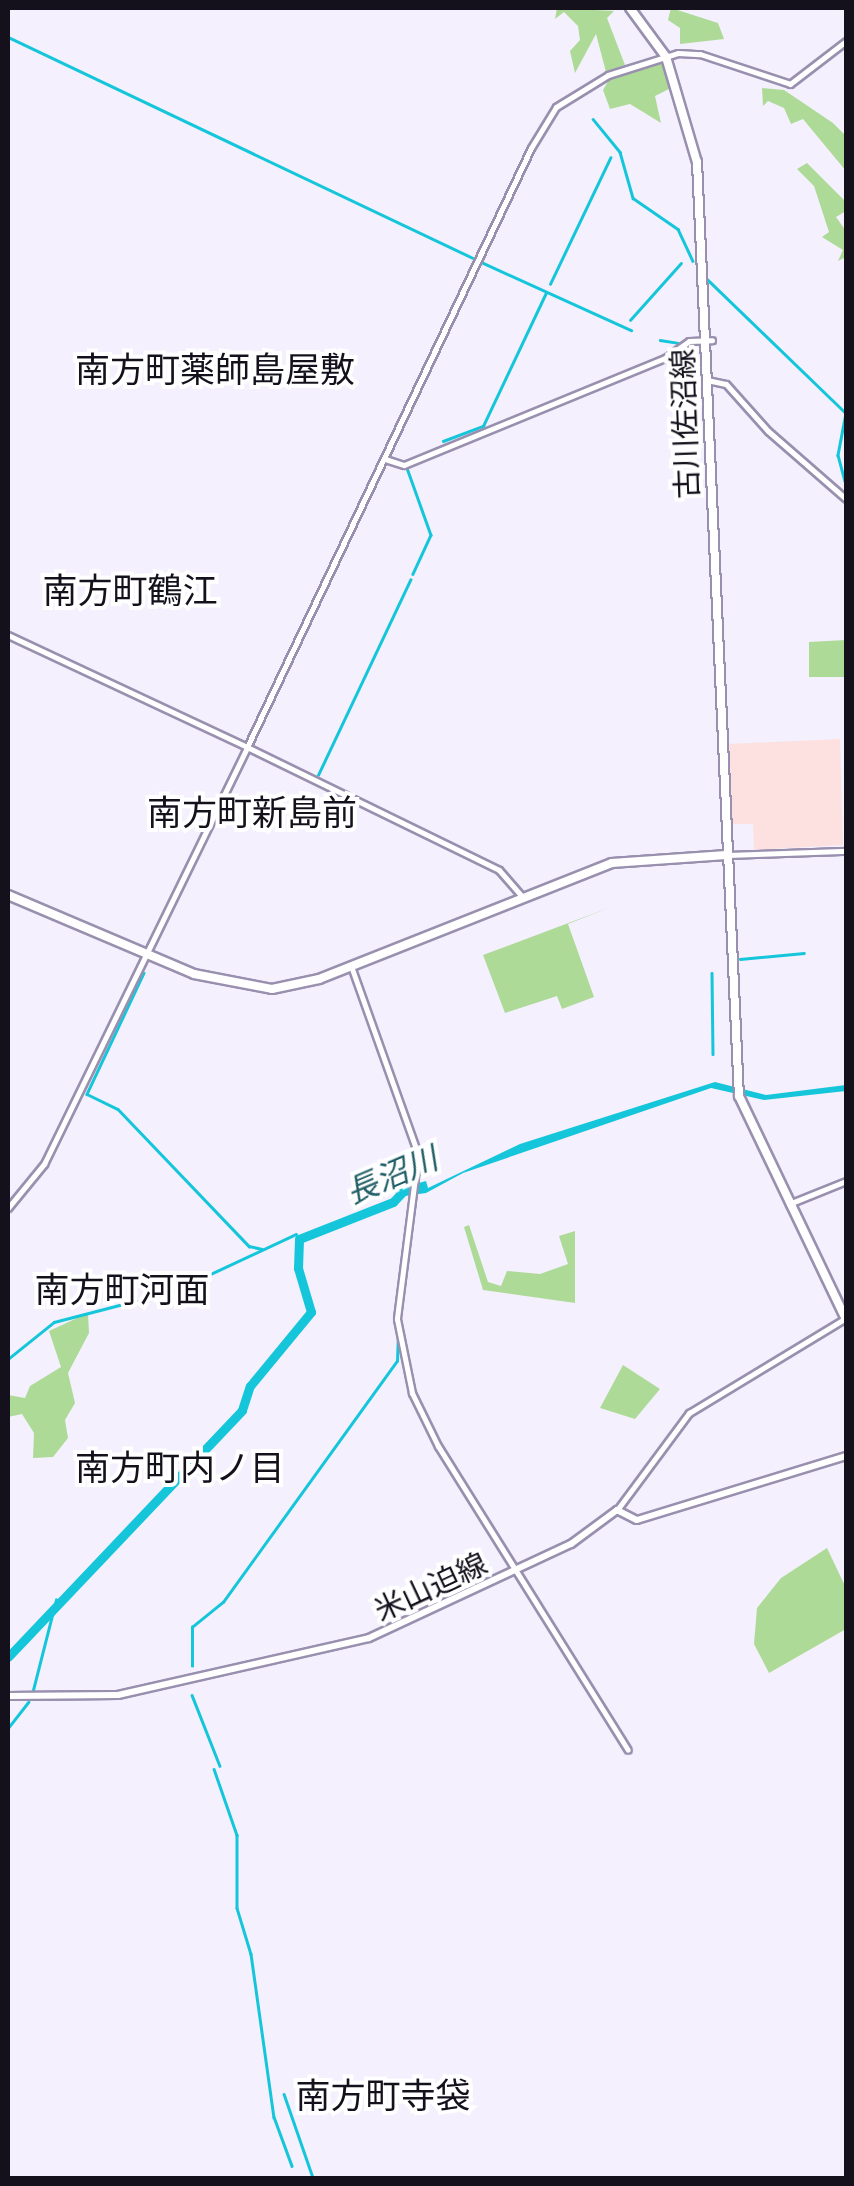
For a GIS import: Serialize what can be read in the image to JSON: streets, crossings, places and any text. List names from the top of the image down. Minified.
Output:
{"streets":{"main road":["古川佐沼線","米山迫線"]},"districts":["南方町薬師島屋敷","南方町鶴江","南方町新島前","南方町河面","南方町内ノ目","南方町寺袋"],"water":["長沼川"]}
